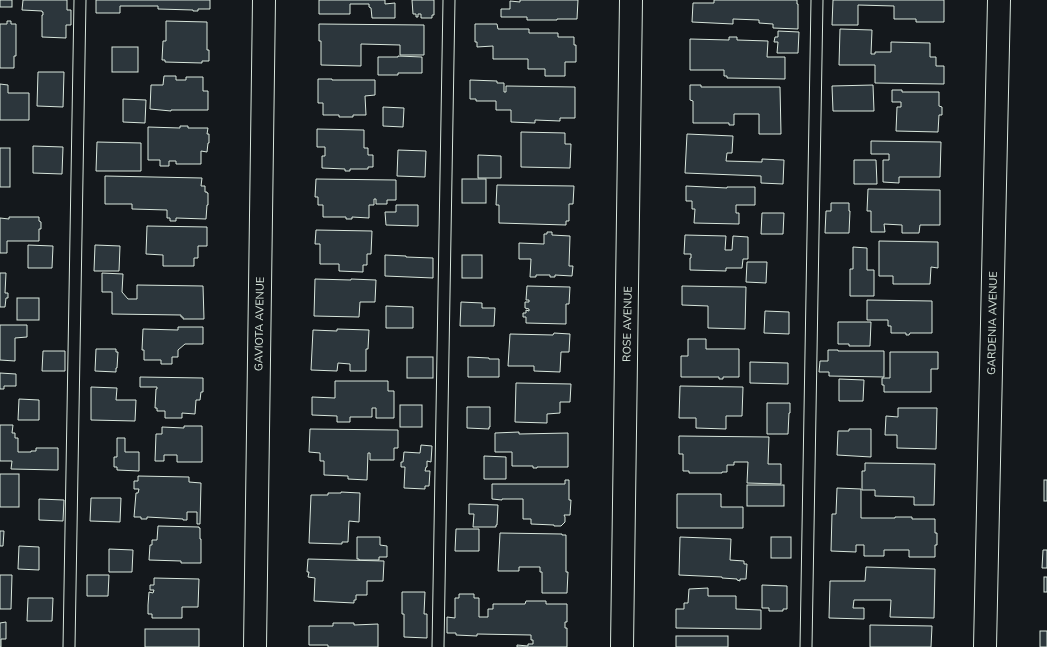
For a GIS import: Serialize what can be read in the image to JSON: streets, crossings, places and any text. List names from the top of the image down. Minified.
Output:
{"streets":{"street":["GARDENIA AVENUE","GAVIOTA AVENUE","ROSE AVENUE"]}}
